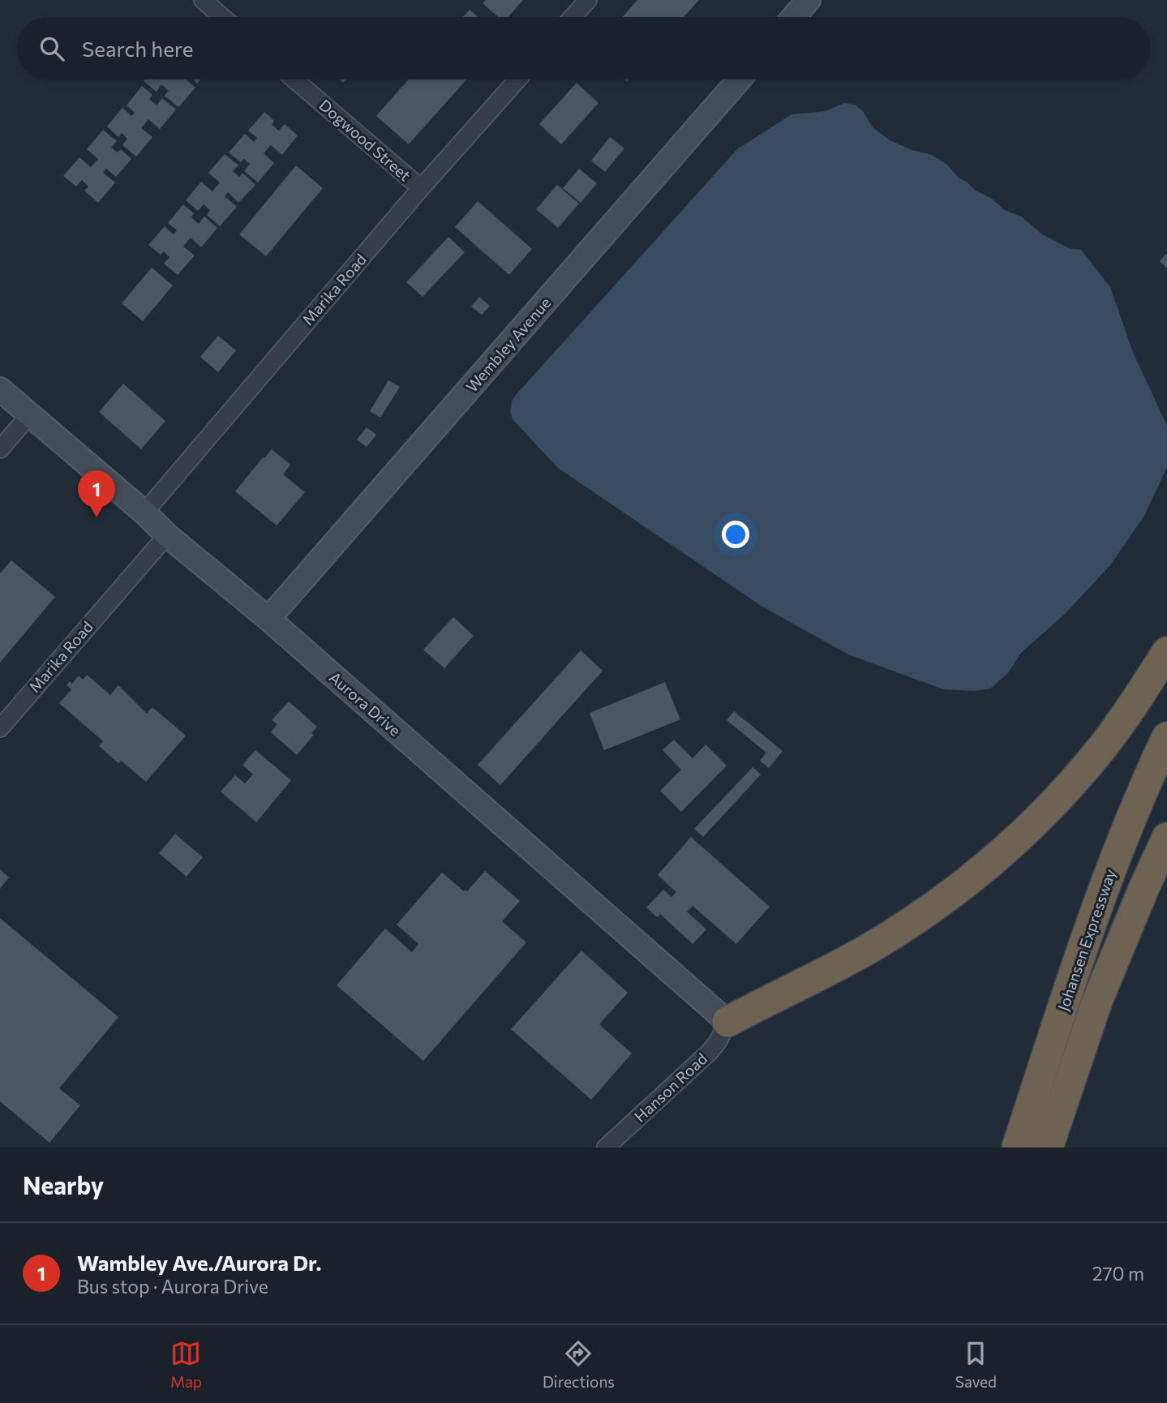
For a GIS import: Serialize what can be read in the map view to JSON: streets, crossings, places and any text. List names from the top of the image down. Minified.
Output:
{"streets":{"highway":["Johansen Expressway"],"street":["Dogwood Street","Marika Road","Wembley Avenue","Aurora Drive","Hanson Road"]},"crossings":[["Dogwood Street","Marika Road"],["Marika Road","Aurora Drive"],["Wembley Avenue","Aurora Drive"],["Aurora Drive","Hanson Road"]],"page":{"search":"Search here","pins":"1","heading":"Nearby","list":[{"mark":"1","name":"Wambley Ave./Aurora Dr.","note":"Bus stop · Aurora Drive","value":"270 m"}],"nav":["Map","Directions","Saved"]}}
